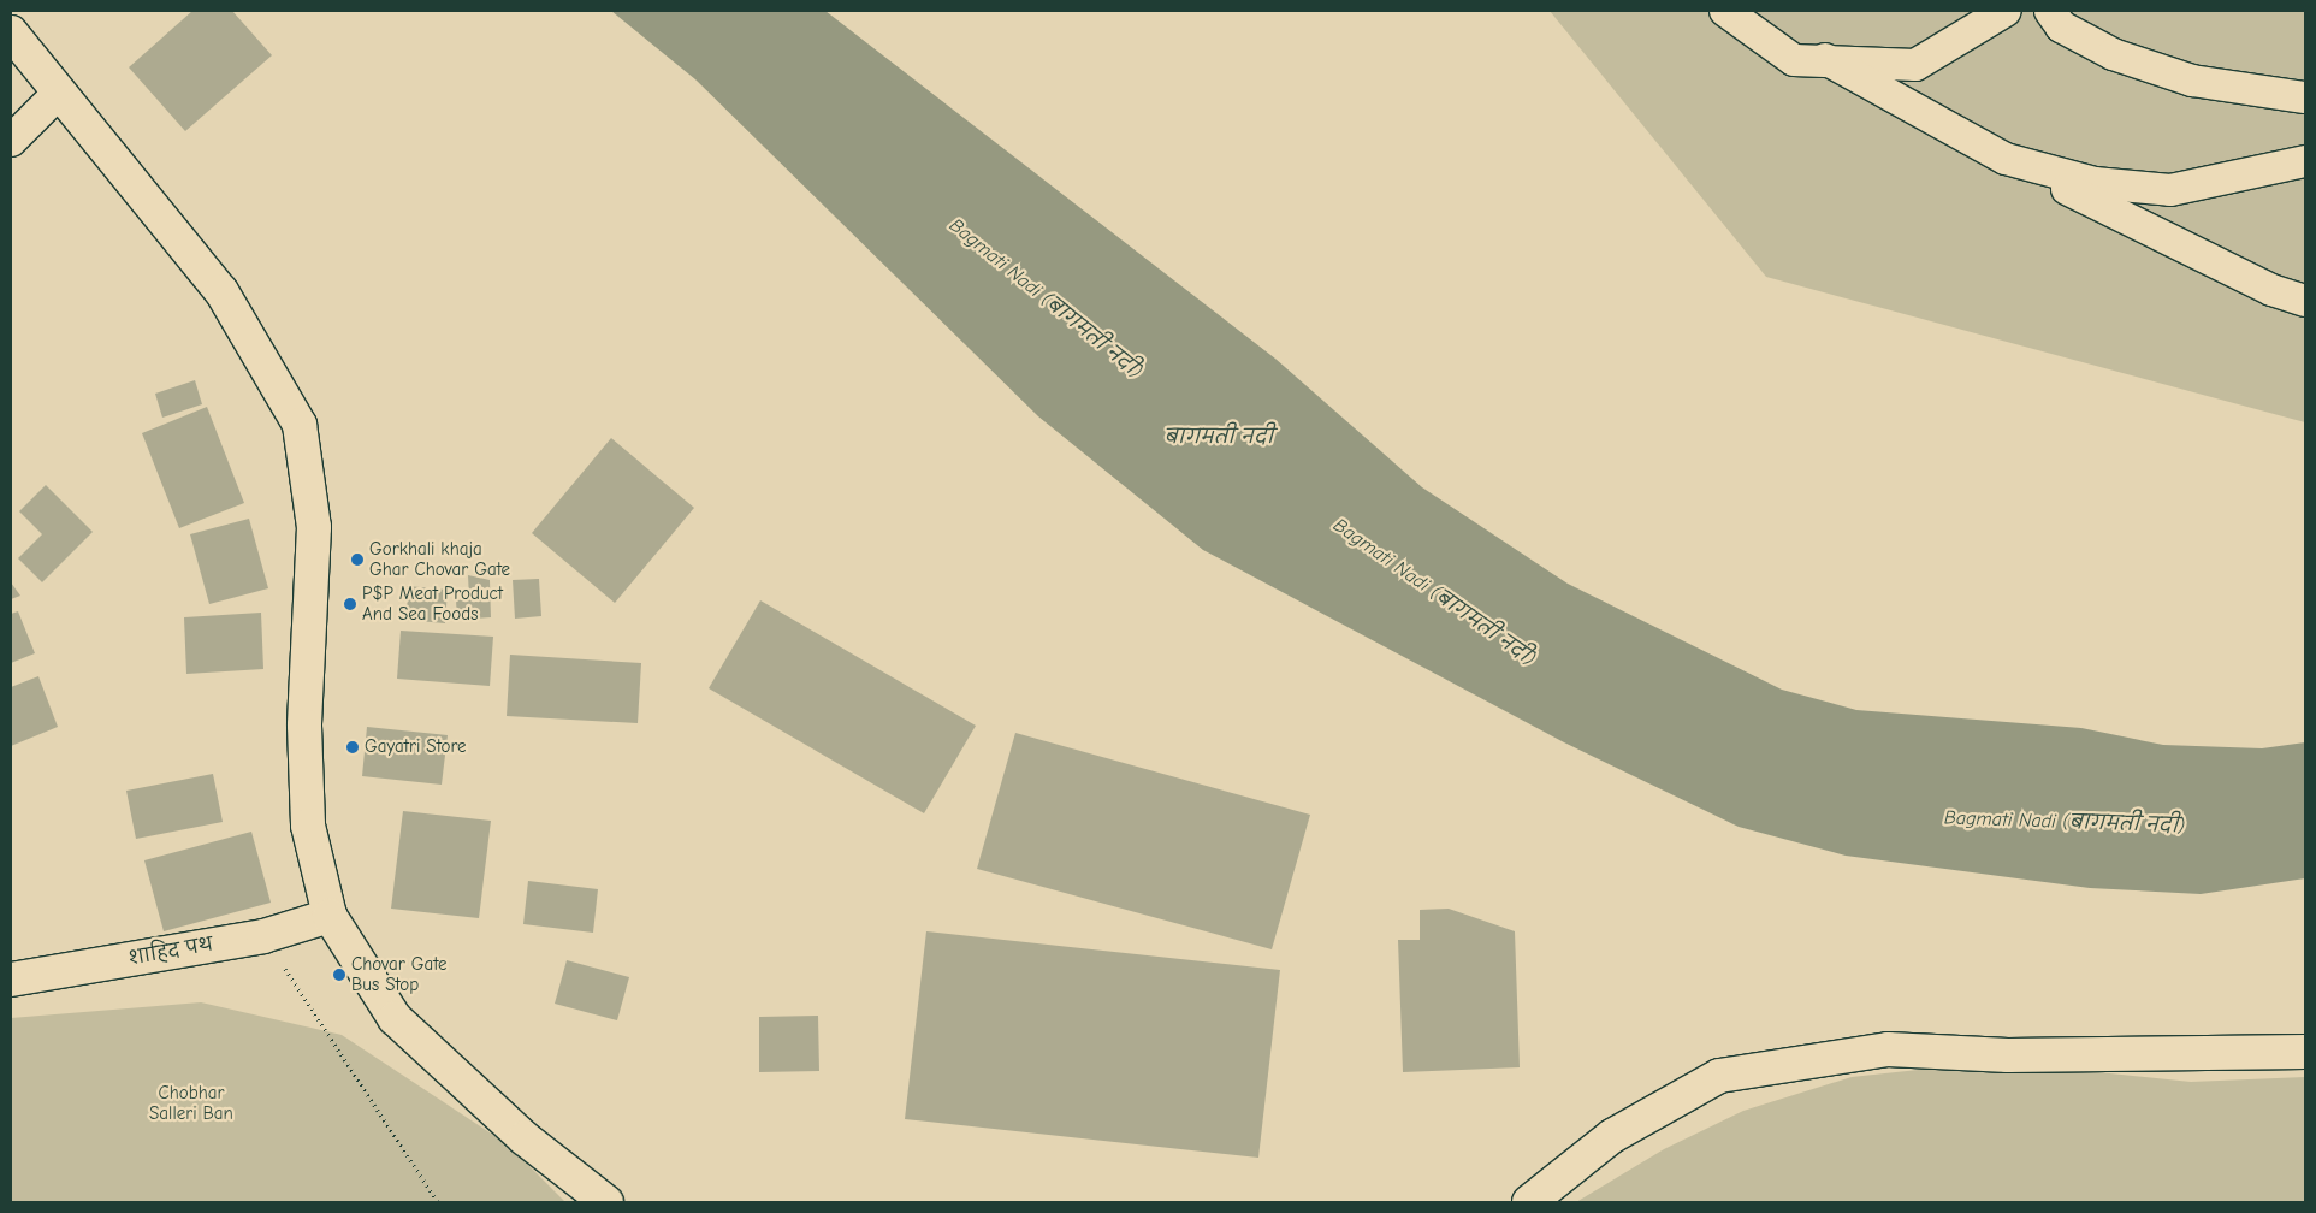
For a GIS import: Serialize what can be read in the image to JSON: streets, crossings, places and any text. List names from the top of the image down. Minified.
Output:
{"streets":{"main road":["शाहिद पथ"]},"water":["Bagmati Nadi (बागमती नदी)","बागमती नदी"],"parks":["Chobhar Salleri Ban"],"places":["Gorkhali khaja Ghar Chovar Gate","P$P Meat Product And Sea Foods","Gayatri Store","Chovar Gate Bus Stop"]}
